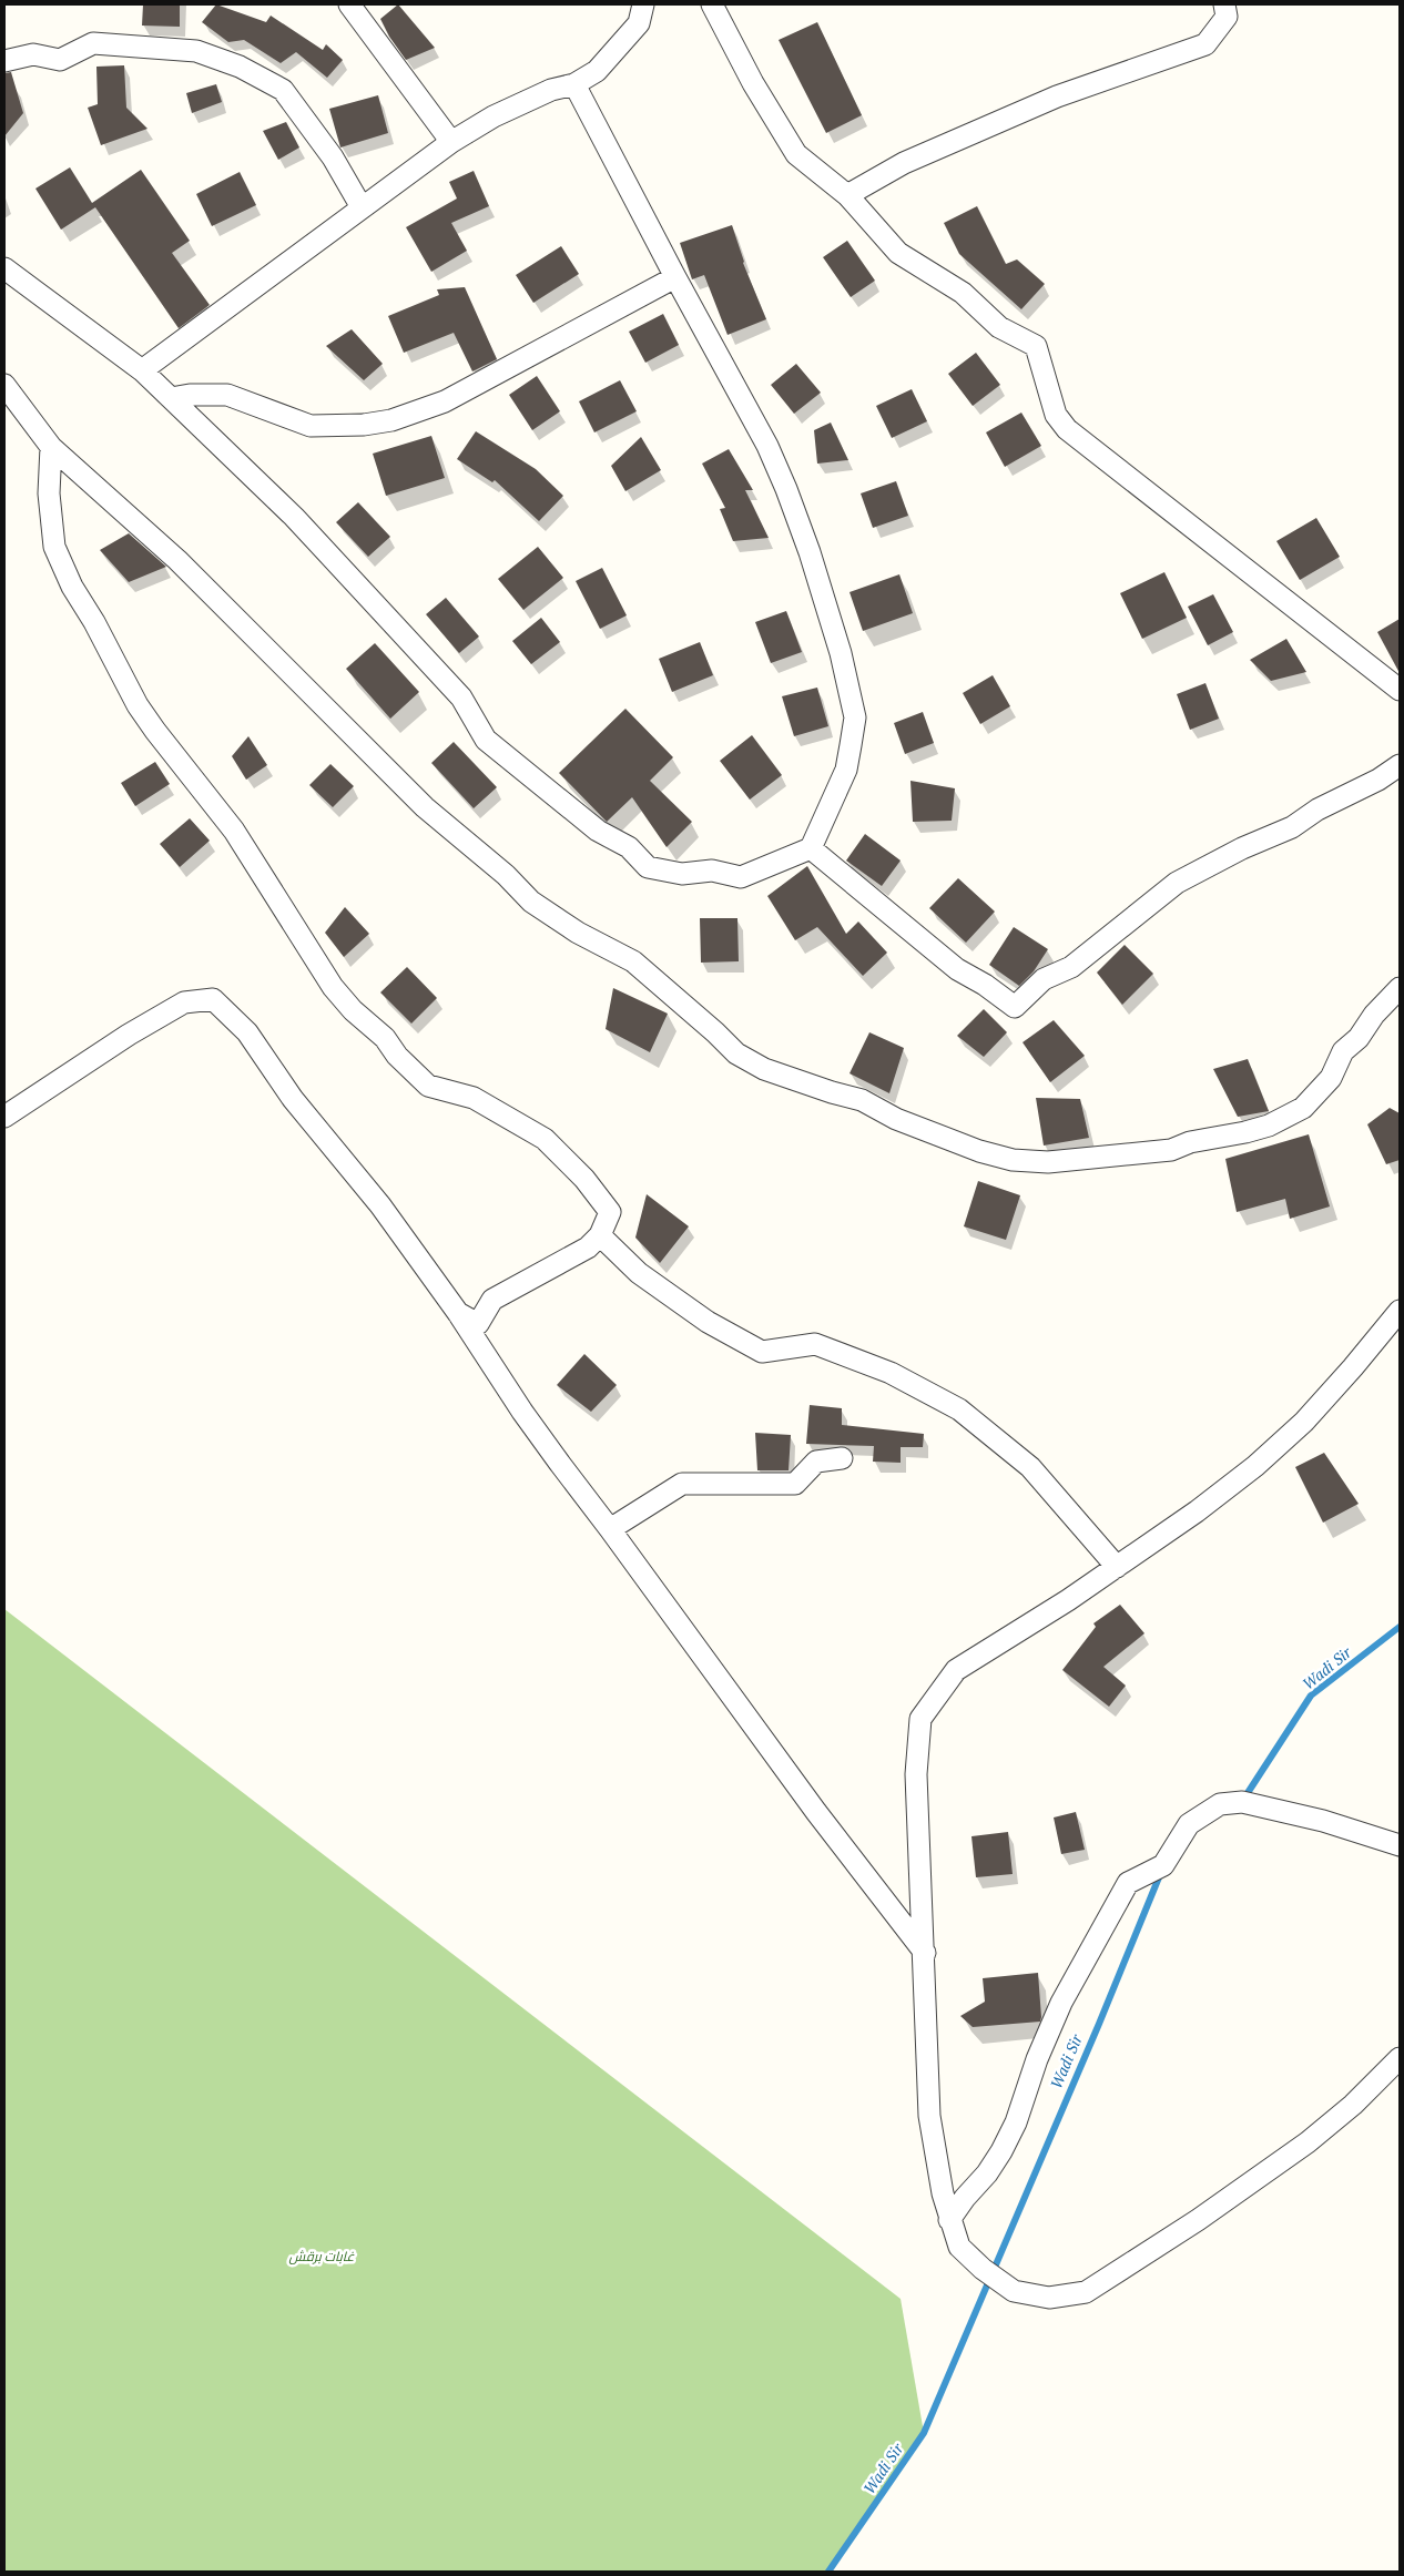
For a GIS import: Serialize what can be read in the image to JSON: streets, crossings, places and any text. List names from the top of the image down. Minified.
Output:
{"water":["Wadi Sir"],"parks":["غابات برقش"]}
